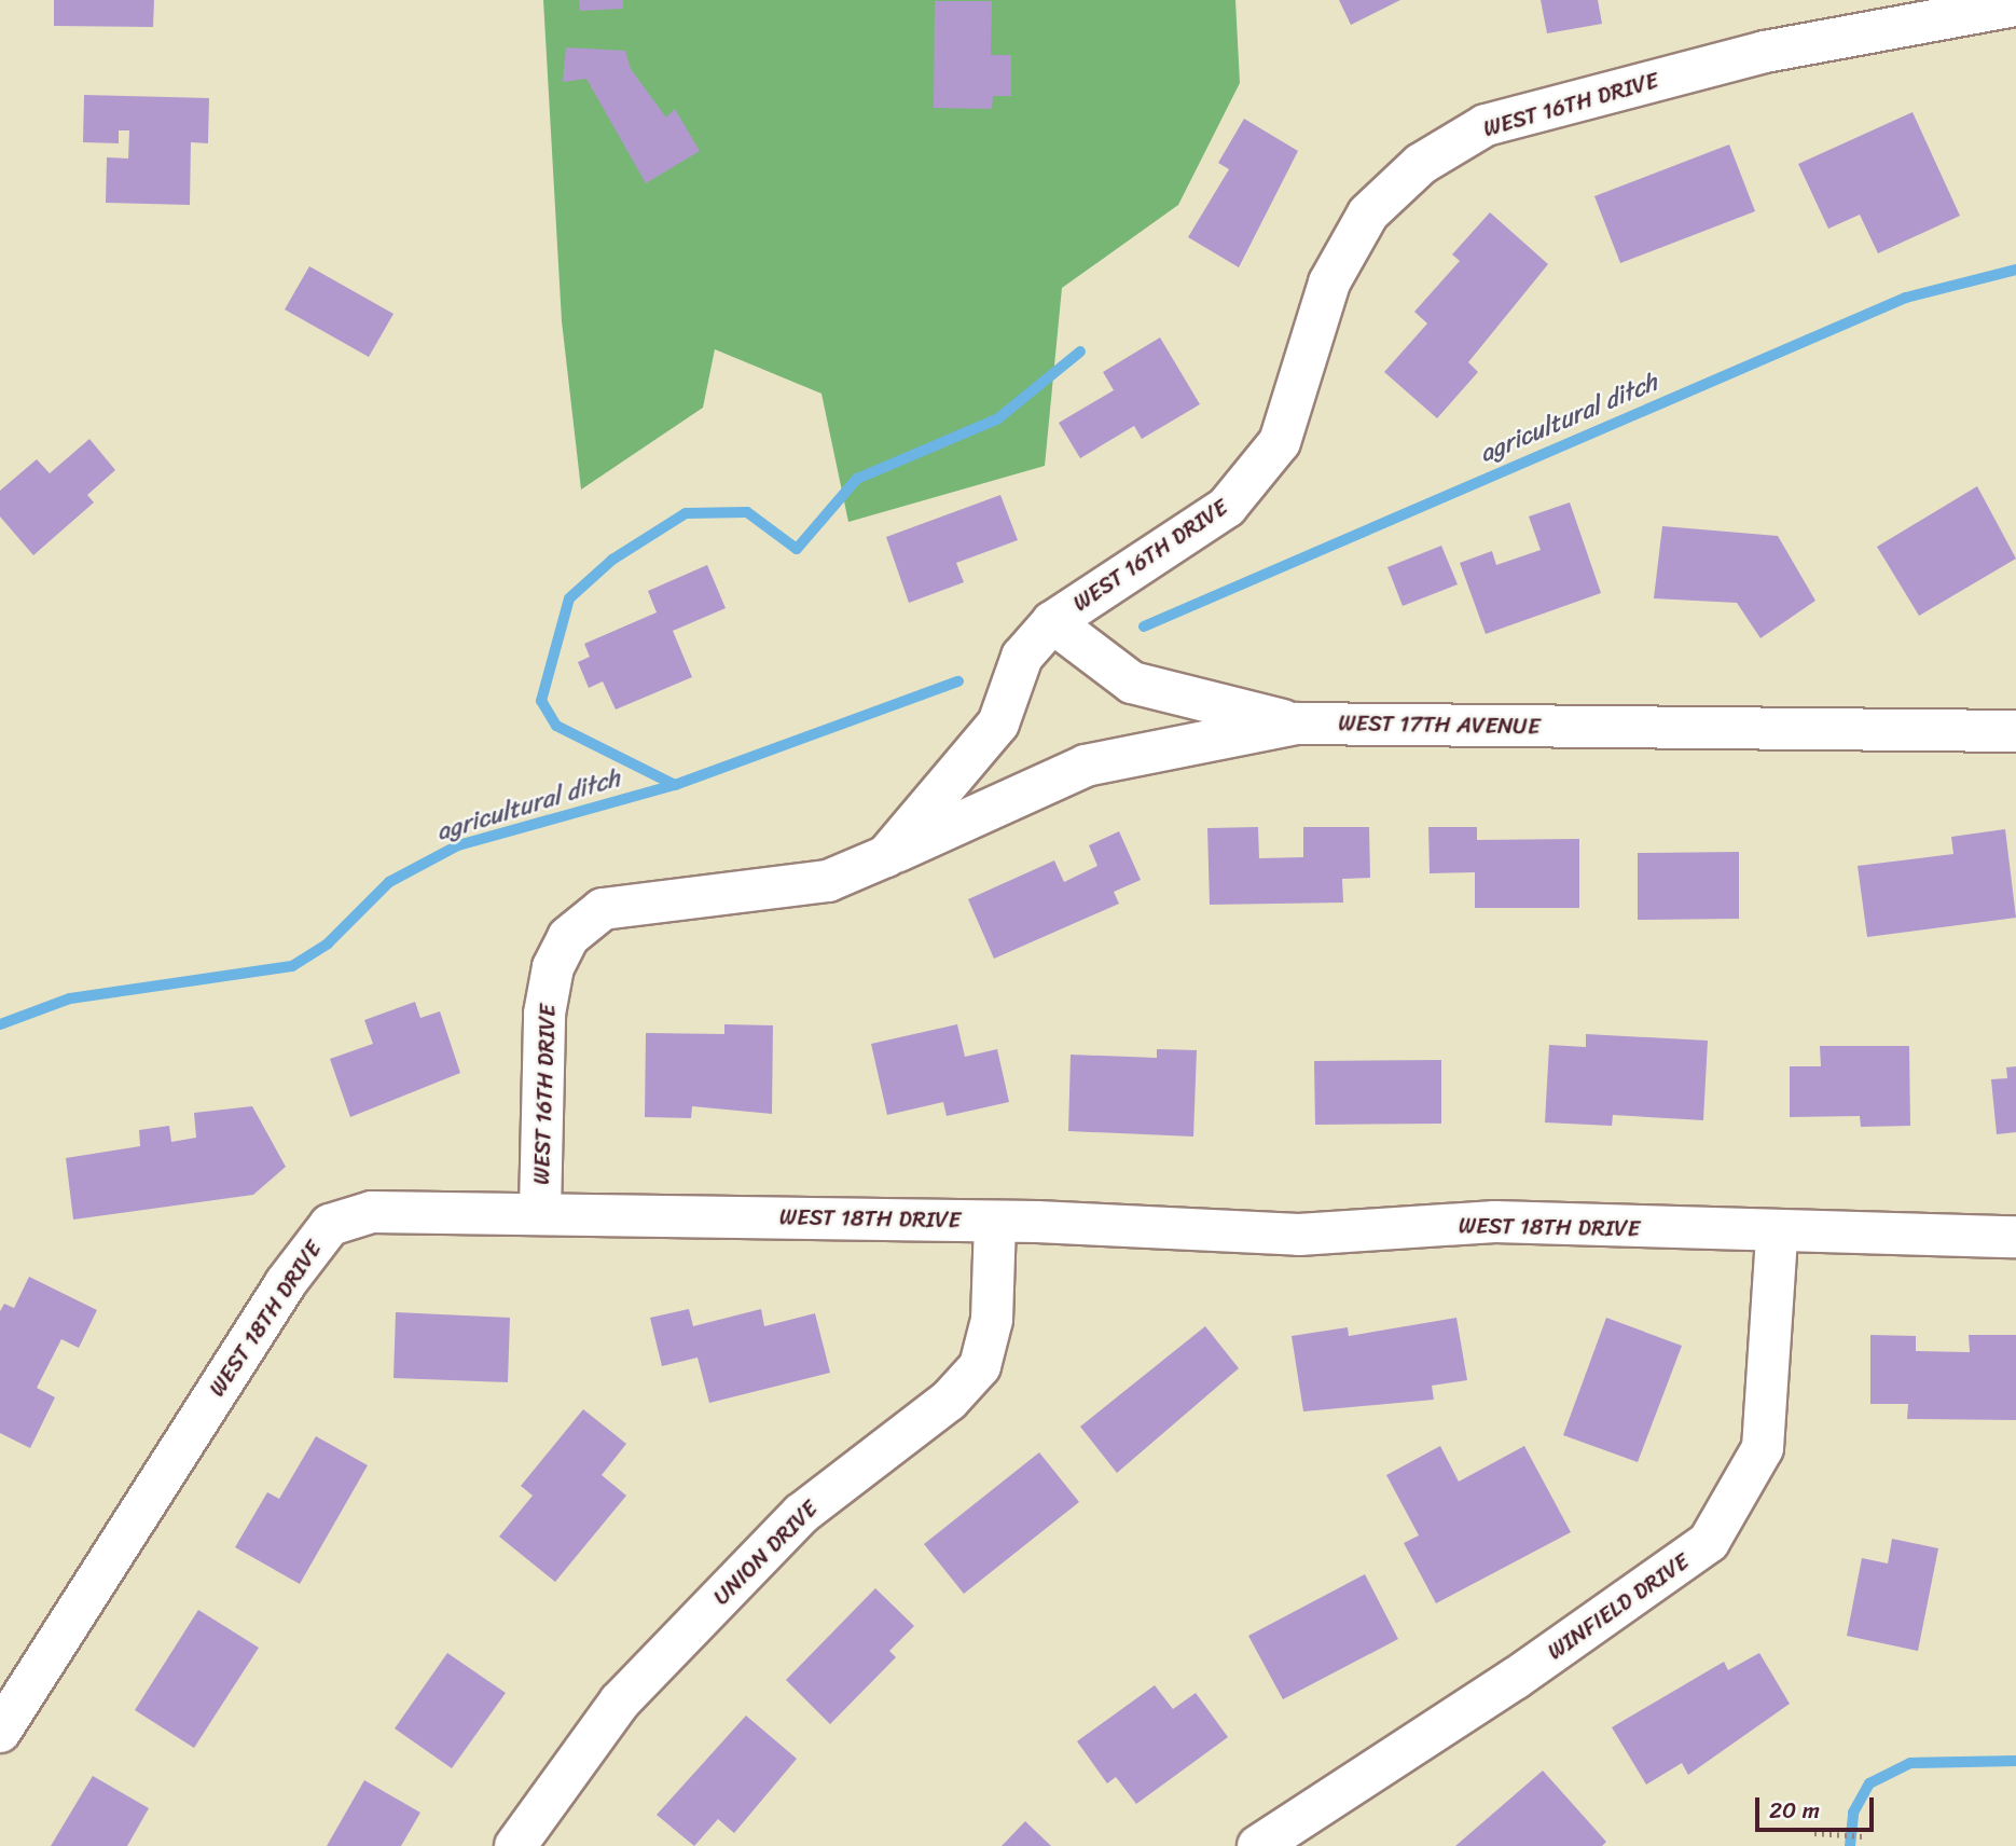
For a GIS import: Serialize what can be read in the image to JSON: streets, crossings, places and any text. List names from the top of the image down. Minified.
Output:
{"streets":{"street":["WEST 16TH DRIVE","WEST 17TH AVENUE","WEST 18TH DRIVE","UNION DRIVE","WINFIELD DRIVE"]},"crossings":[["WEST 16TH DRIVE","WEST 17TH AVENUE"],["WEST 16TH DRIVE","WEST 18TH DRIVE"],["WEST 18TH DRIVE","UNION DRIVE"],["WEST 18TH DRIVE","WINFIELD DRIVE"]],"water":["agricultural ditch"],"scale_bar":"20 m"}
